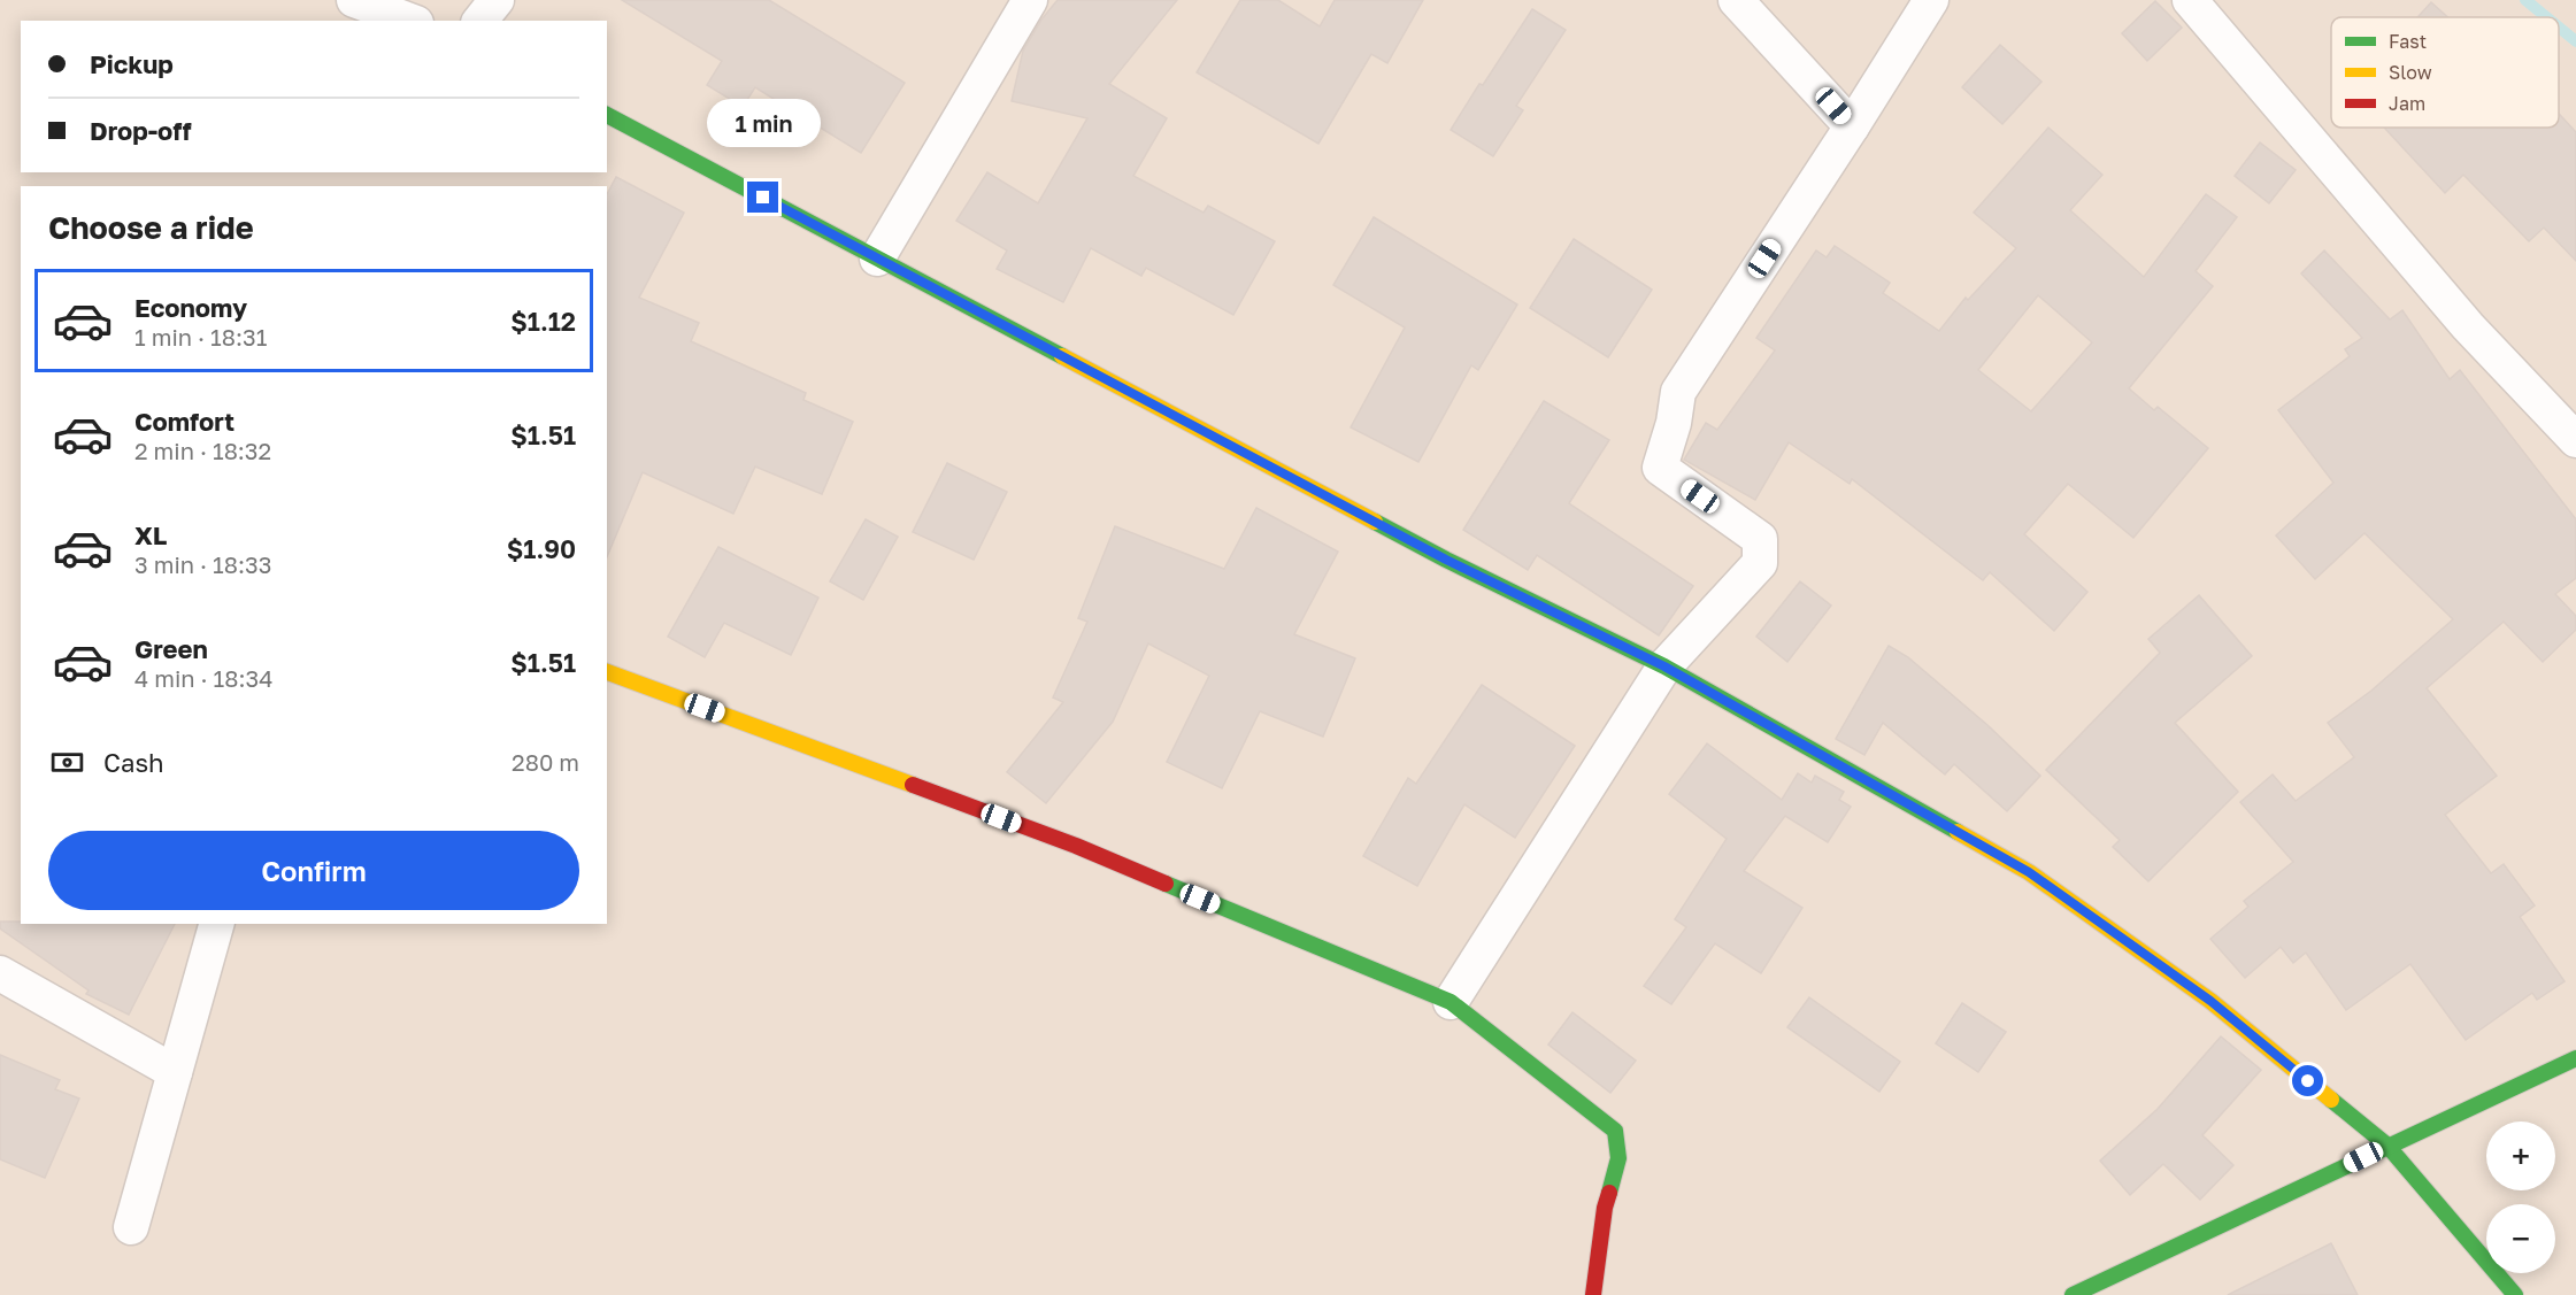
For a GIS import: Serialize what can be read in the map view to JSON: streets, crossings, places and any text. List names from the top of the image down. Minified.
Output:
{"legend":["Fast","Slow","Jam"],"page":{"banner":["Pickup","Drop-off"],"bubble":"1 min","heading":"Choose a ride","list":[{"name":"Economy","note":"1 min · 18:31","value":"$1.12"},{"name":"Comfort","note":"2 min · 18:32","value":"$1.51"},{"name":"XL","note":"3 min · 18:33","value":"$1.90"},{"name":"Green","note":"4 min · 18:34","value":"$1.51"}],"pay":["Cash","280 m"],"buttons":"Confirm","map_buttons":["+","−"]}}
